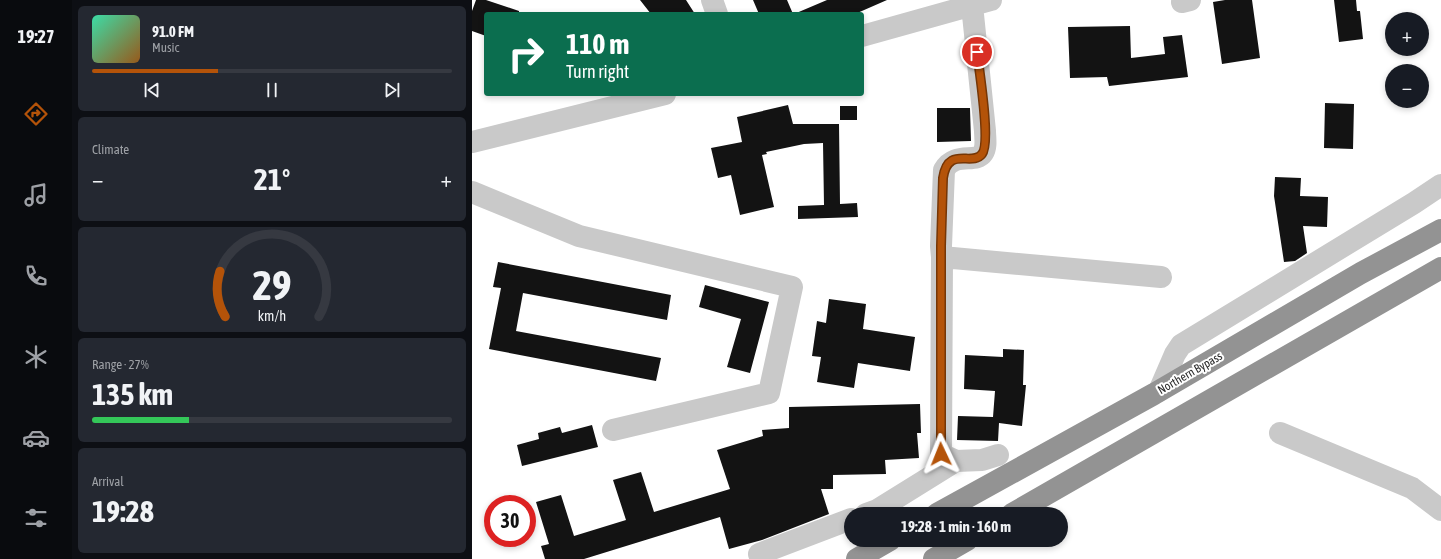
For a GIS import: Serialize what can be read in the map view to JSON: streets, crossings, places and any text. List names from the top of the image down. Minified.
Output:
{"streets":{"highway":["Northern Bypass"]},"page":{"tabs":"19:27","map_buttons":["+","−"],"turn":["110 m","Turn right"],"song":["91.0 FM","Music"],"tile":["Climate",["Range · 27%","135 km"],["Arrival","19:28"]],"heat":["−","21°","+"],"limit":"30","trip":"19:28 · 1 min · 160 m","gauge":["29","km/h"]}}
